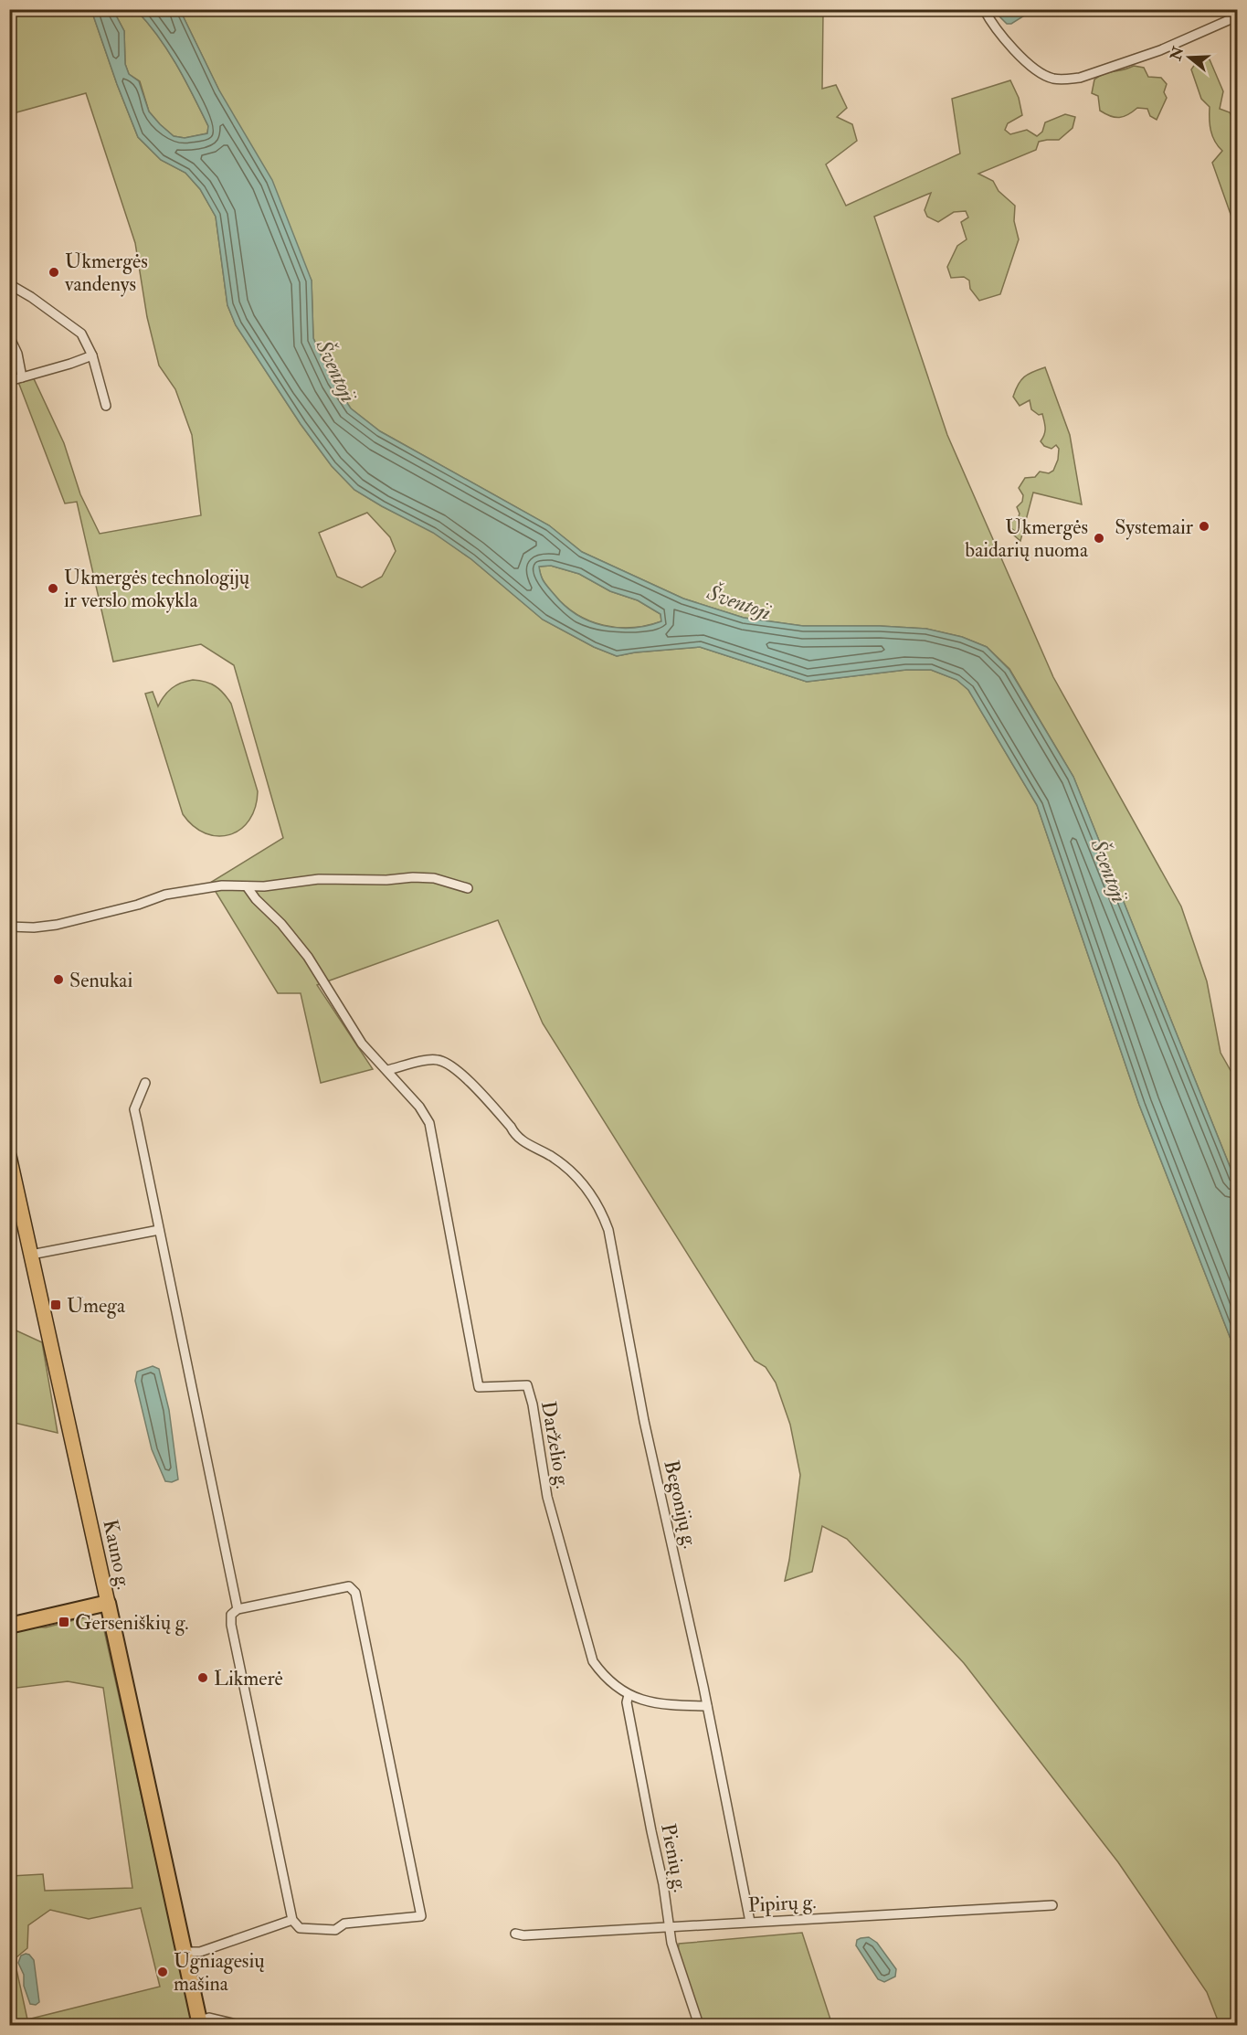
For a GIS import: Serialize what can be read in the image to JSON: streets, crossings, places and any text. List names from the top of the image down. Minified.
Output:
{"streets":{"highway":["Kauno g."],"street":["Darželio g.","Begonijų g.","Pienių g.","Pipirų g."]},"crossings":[["Darželio g.","Begonijų g."],["Darželio g.","Pienių g."],["Begonijų g.","Pipirų g."],["Pienių g.","Pipirų g."]],"water":["Šventoji"],"places":{"other":["Ukmergės vandenys","Systemair","Ukmergės baidarių nuoma","Ukmergės technologijų ir verslo mokykla","Senukai","Likmerė","Ugniagesių mašina"],"transit":["Umega","Gerseniškių g."]},"north":"left"}
